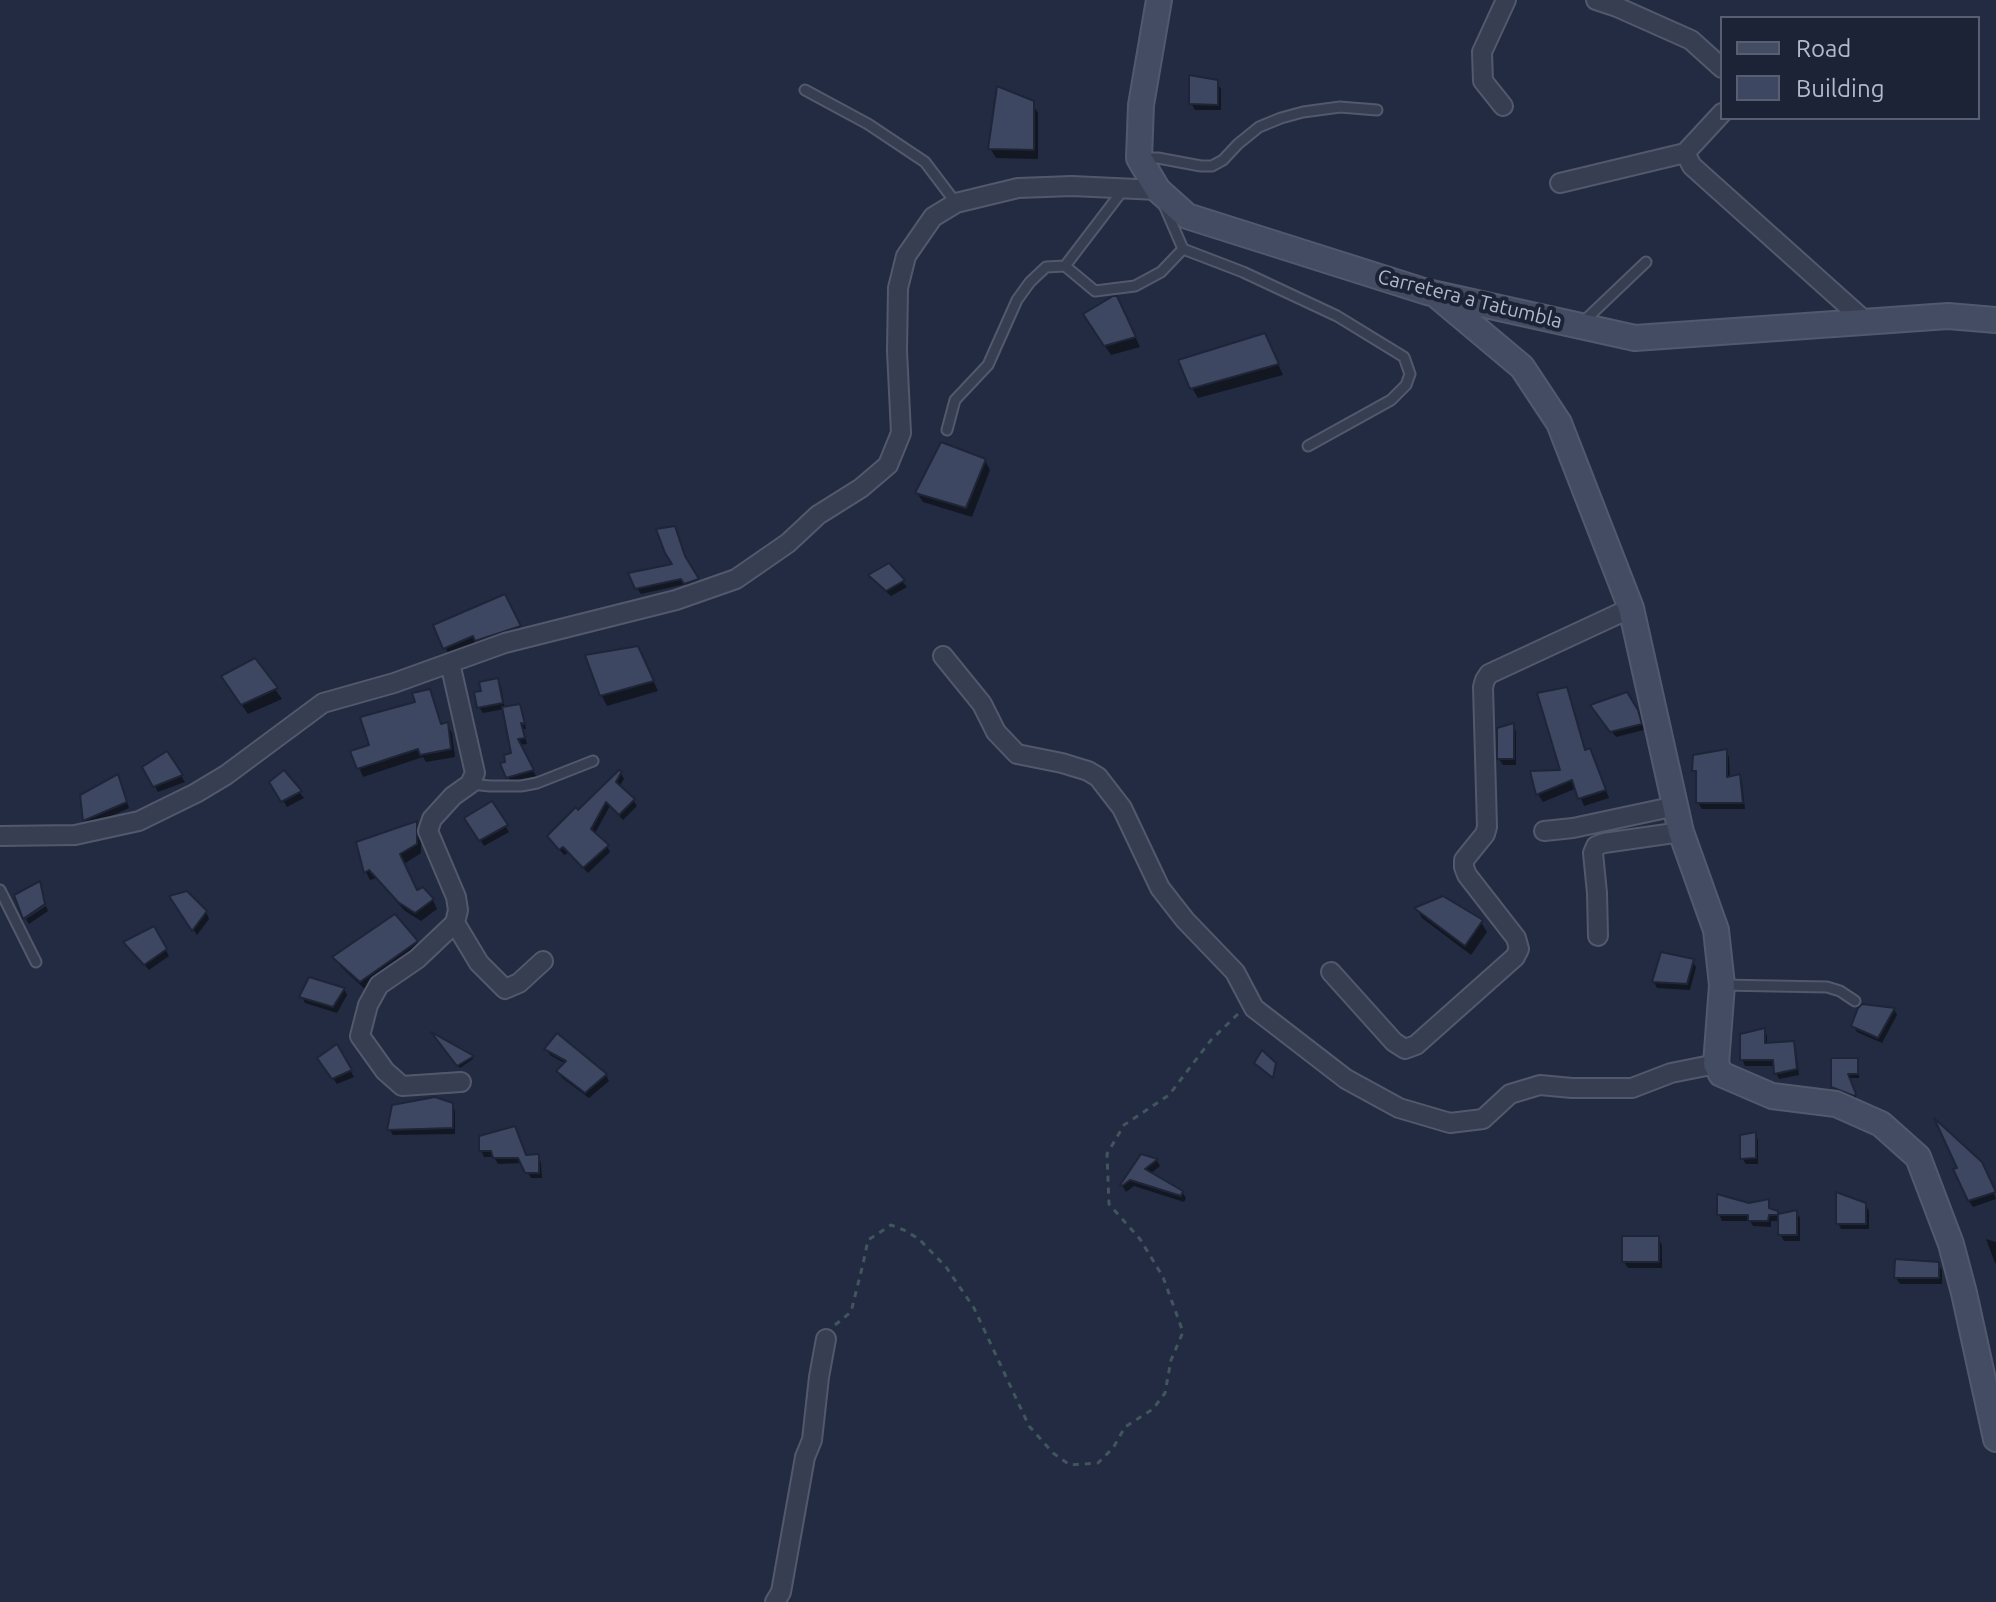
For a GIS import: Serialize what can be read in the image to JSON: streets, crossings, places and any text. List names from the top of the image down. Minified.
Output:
{"streets":{"street":["Carretera a Tatumbla"]},"legend":["Road","Building"]}
